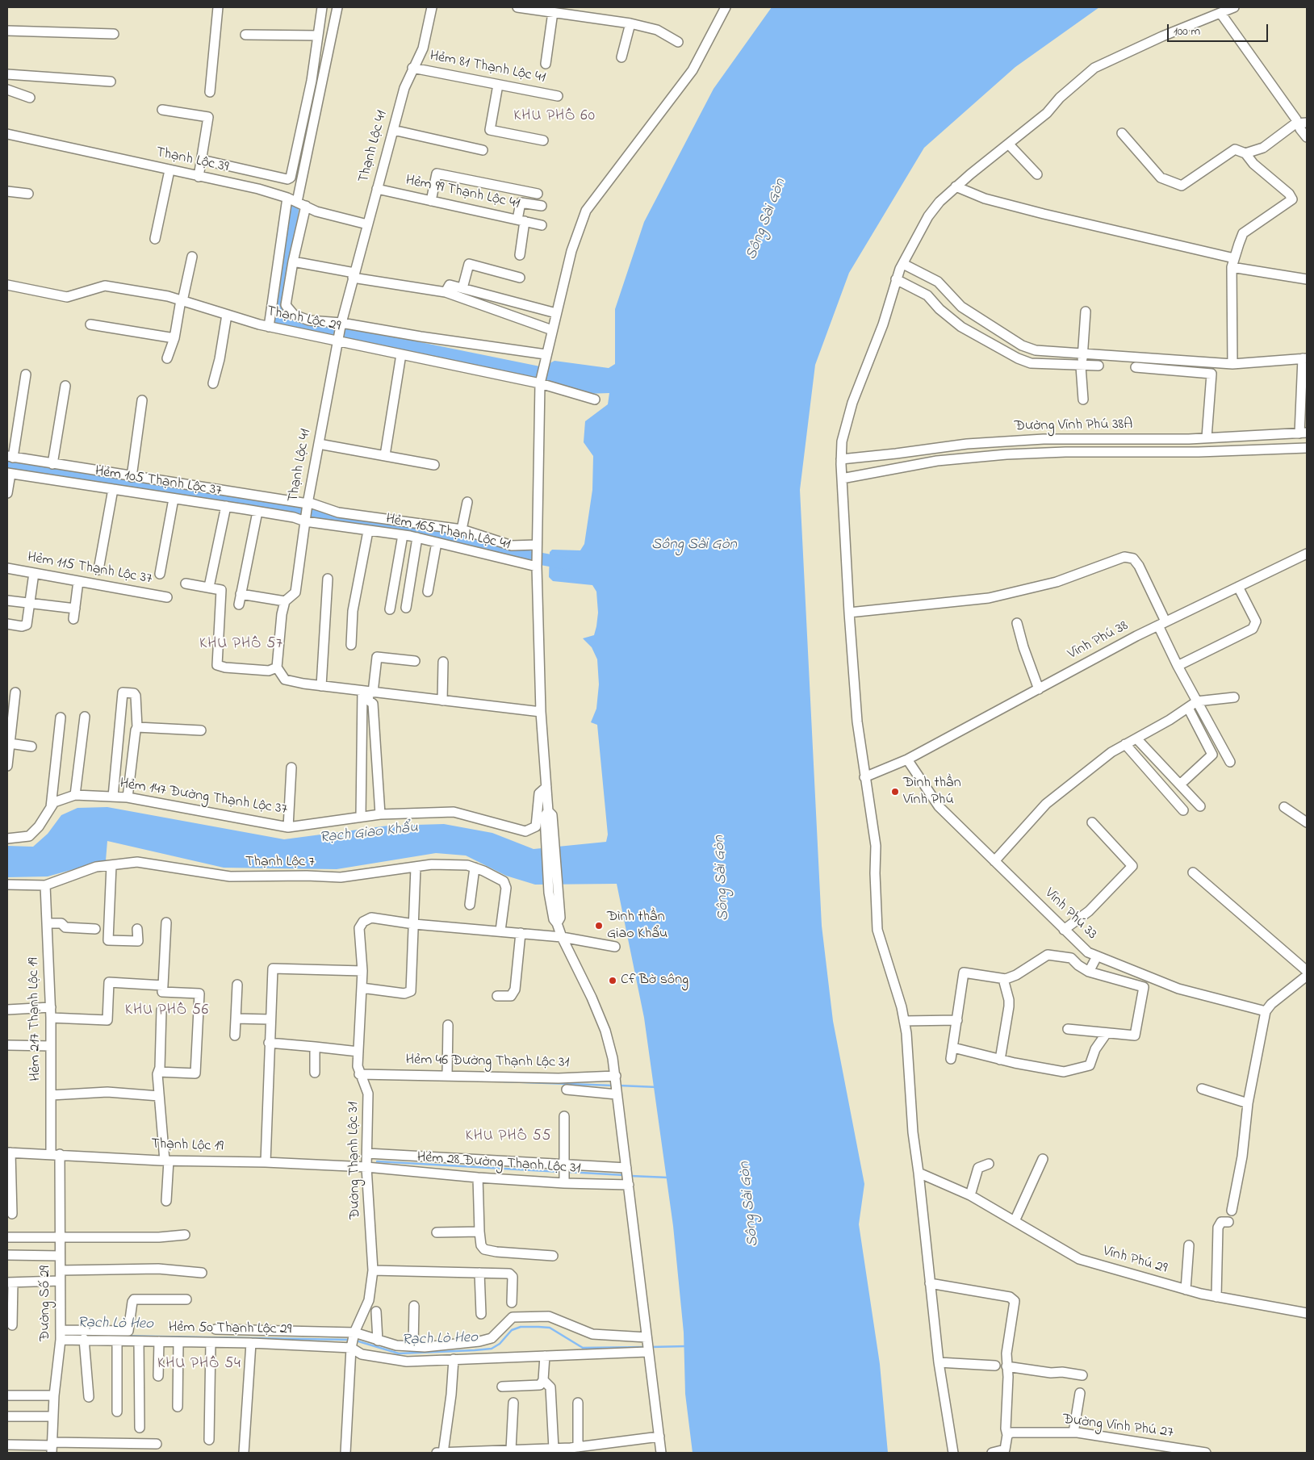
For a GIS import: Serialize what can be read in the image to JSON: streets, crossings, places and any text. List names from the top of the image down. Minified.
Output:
{"streets":{"street":["Hẻm 81 Thạnh Lộc 41","Thạnh Lộc 41","Thạnh Lộc 39","Hẻm 99 Thạnh Lộc 41","Thạnh Lộc 29","Đường Vĩnh Phú 38A","Hẻm 105 Thạnh Lộc 37","Hẻm 165 Thạnh Lộc 41","Hẻm 115 Thạnh Lộc 37","Vĩnh Phú 38","Hẻm 147 Đường Thạnh Lộc 37","Thạnh Lộc 7","Vĩnh Phú 33","Hẻm 217 Thạnh Lộc 19","Hẻm 46 Đường Thạnh Lộc 31","Thạnh Lộc 19","Đường Thạnh Lộc 31","Hẻm 28 Đường Thạnh Lộc 31","Vĩnh Phú 29","Đường Số 29","Hẻm 50 Thạnh Lộc 29","Đường Vĩnh Phú 27"]},"crossings":[["Hẻm 81 Thạnh Lộc 41","Thạnh Lộc 41"],["Thạnh Lộc 41","Thạnh Lộc 39"],["Thạnh Lộc 41","Hẻm 99 Thạnh Lộc 41"],["Thạnh Lộc 41","Thạnh Lộc 29"],["Thạnh Lộc 41","Hẻm 105 Thạnh Lộc 37"],["Thạnh Lộc 41","Hẻm 165 Thạnh Lộc 41"],["Hẻm 105 Thạnh Lộc 37","Hẻm 165 Thạnh Lộc 41"],["Vĩnh Phú 38","Vĩnh Phú 33"],["Thạnh Lộc 7","Hẻm 217 Thạnh Lộc 19"],["Thạnh Lộc 7","Đường Thạnh Lộc 31"],["Hẻm 217 Thạnh Lộc 19","Thạnh Lộc 19"],["Hẻm 217 Thạnh Lộc 19","Đường Số 29"],["Hẻm 46 Đường Thạnh Lộc 31","Đường Thạnh Lộc 31"],["Thạnh Lộc 19","Đường Thạnh Lộc 31"],["Thạnh Lộc 19","Hẻm 28 Đường Thạnh Lộc 31"],["Thạnh Lộc 19","Đường Số 29"],["Đường Thạnh Lộc 31","Hẻm 28 Đường Thạnh Lộc 31"],["Đường Thạnh Lộc 31","Hẻm 50 Thạnh Lộc 29"],["Đường Số 29","Hẻm 50 Thạnh Lộc 29"]],"districts":["KHU PHỐ 60","KHU PHỐ 57","KHU PHỐ 56","KHU PHỐ 55","KHU PHỐ 54"],"water":["Sông Sài Gòn","Rạch Giao Khẩu","Rạch Lò Heo"],"places":["Đình thần Vĩnh Phú","Đình thần Giao Khẩu","Cf Bờ sông"],"scale_bar":"100 m"}
